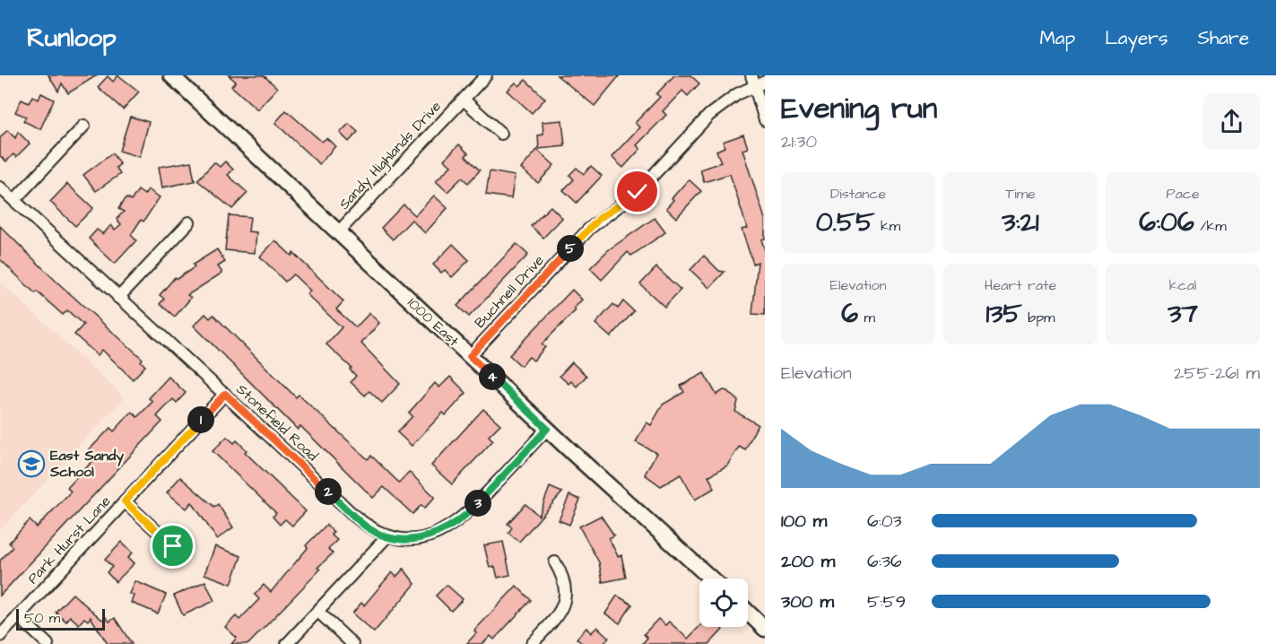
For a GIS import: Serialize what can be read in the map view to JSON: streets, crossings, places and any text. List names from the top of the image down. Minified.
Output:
{"streets":{"street":["Sandy Highlands Drive","Buchnell Drive","1000 East","Stonefield Road","Park Hurst Lane"]},"crossings":[["Sandy Highlands Drive","1000 East"],["Buchnell Drive","1000 East"],["1000 East","Stonefield Road"],["Stonefield Road","Park Hurst Lane"]],"places":{"school or university":["East Sandy School"]},"scale_bar":"50 m","page":{"header":"Runloop","nav":["Map","Layers","Share"],"heading":["Evening run","21:30"],"stats":[["Distance","0.55 km"],["Time","3:21"],["Pace","6:06 /km"],["Elevation","6 m"],["Heart rate","135 bpm"],["kcal","37"]],"pins":["5","4","1","2","3"],"chart":["Elevation","255–261 m"],"list":[{"name":"100 m","note":"6:03"},{"name":"200 m","note":"6:36"},{"name":"300 m","note":"5:59"}],"scale":"50 m"}}
